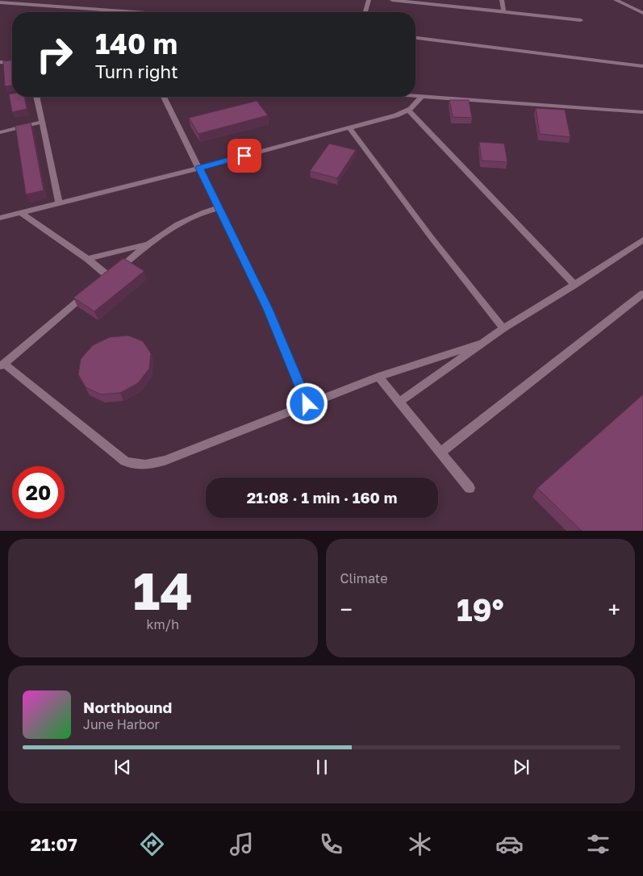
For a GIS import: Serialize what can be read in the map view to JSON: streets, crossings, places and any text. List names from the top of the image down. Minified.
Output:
{"page":{"turn":["140 m","Turn right"],"limit":"20","trip":"21:08 · 1 min · 160 m","tile":[["14","km/h"],"Climate"],"heat":["−","19°","+"],"song":["Northbound","June Harbor"],"tabs":"21:07"}}
